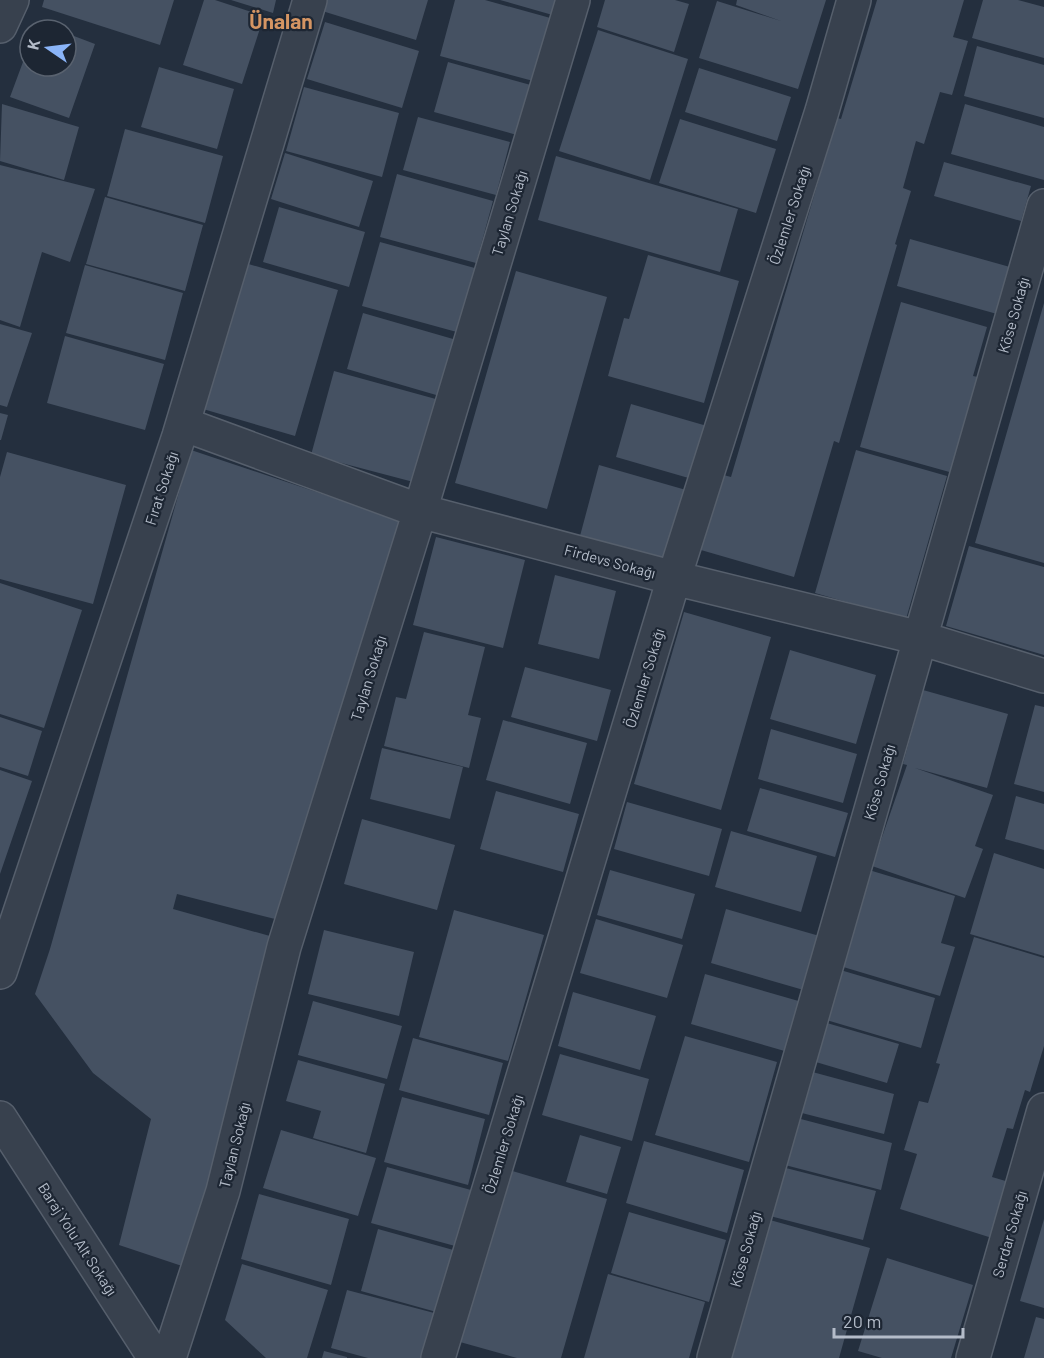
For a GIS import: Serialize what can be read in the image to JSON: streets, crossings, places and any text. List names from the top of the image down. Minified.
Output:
{"streets":{"street":["Taylan Sokağı","Özlemler Sokağı","Köse Sokağı","Fırat Sokağı","Firdevs Sokağı","Serdar Sokağı","Baraj Yolu Alt Sokağı"]},"crossings":[["Taylan Sokağı","Firdevs Sokağı"],["Özlemler Sokağı","Firdevs Sokağı"],["Köse Sokağı","Firdevs Sokağı"],["Fırat Sokağı","Firdevs Sokağı"]],"districts":["Ünalan"],"scale_bar":"20 m","north":"left"}
